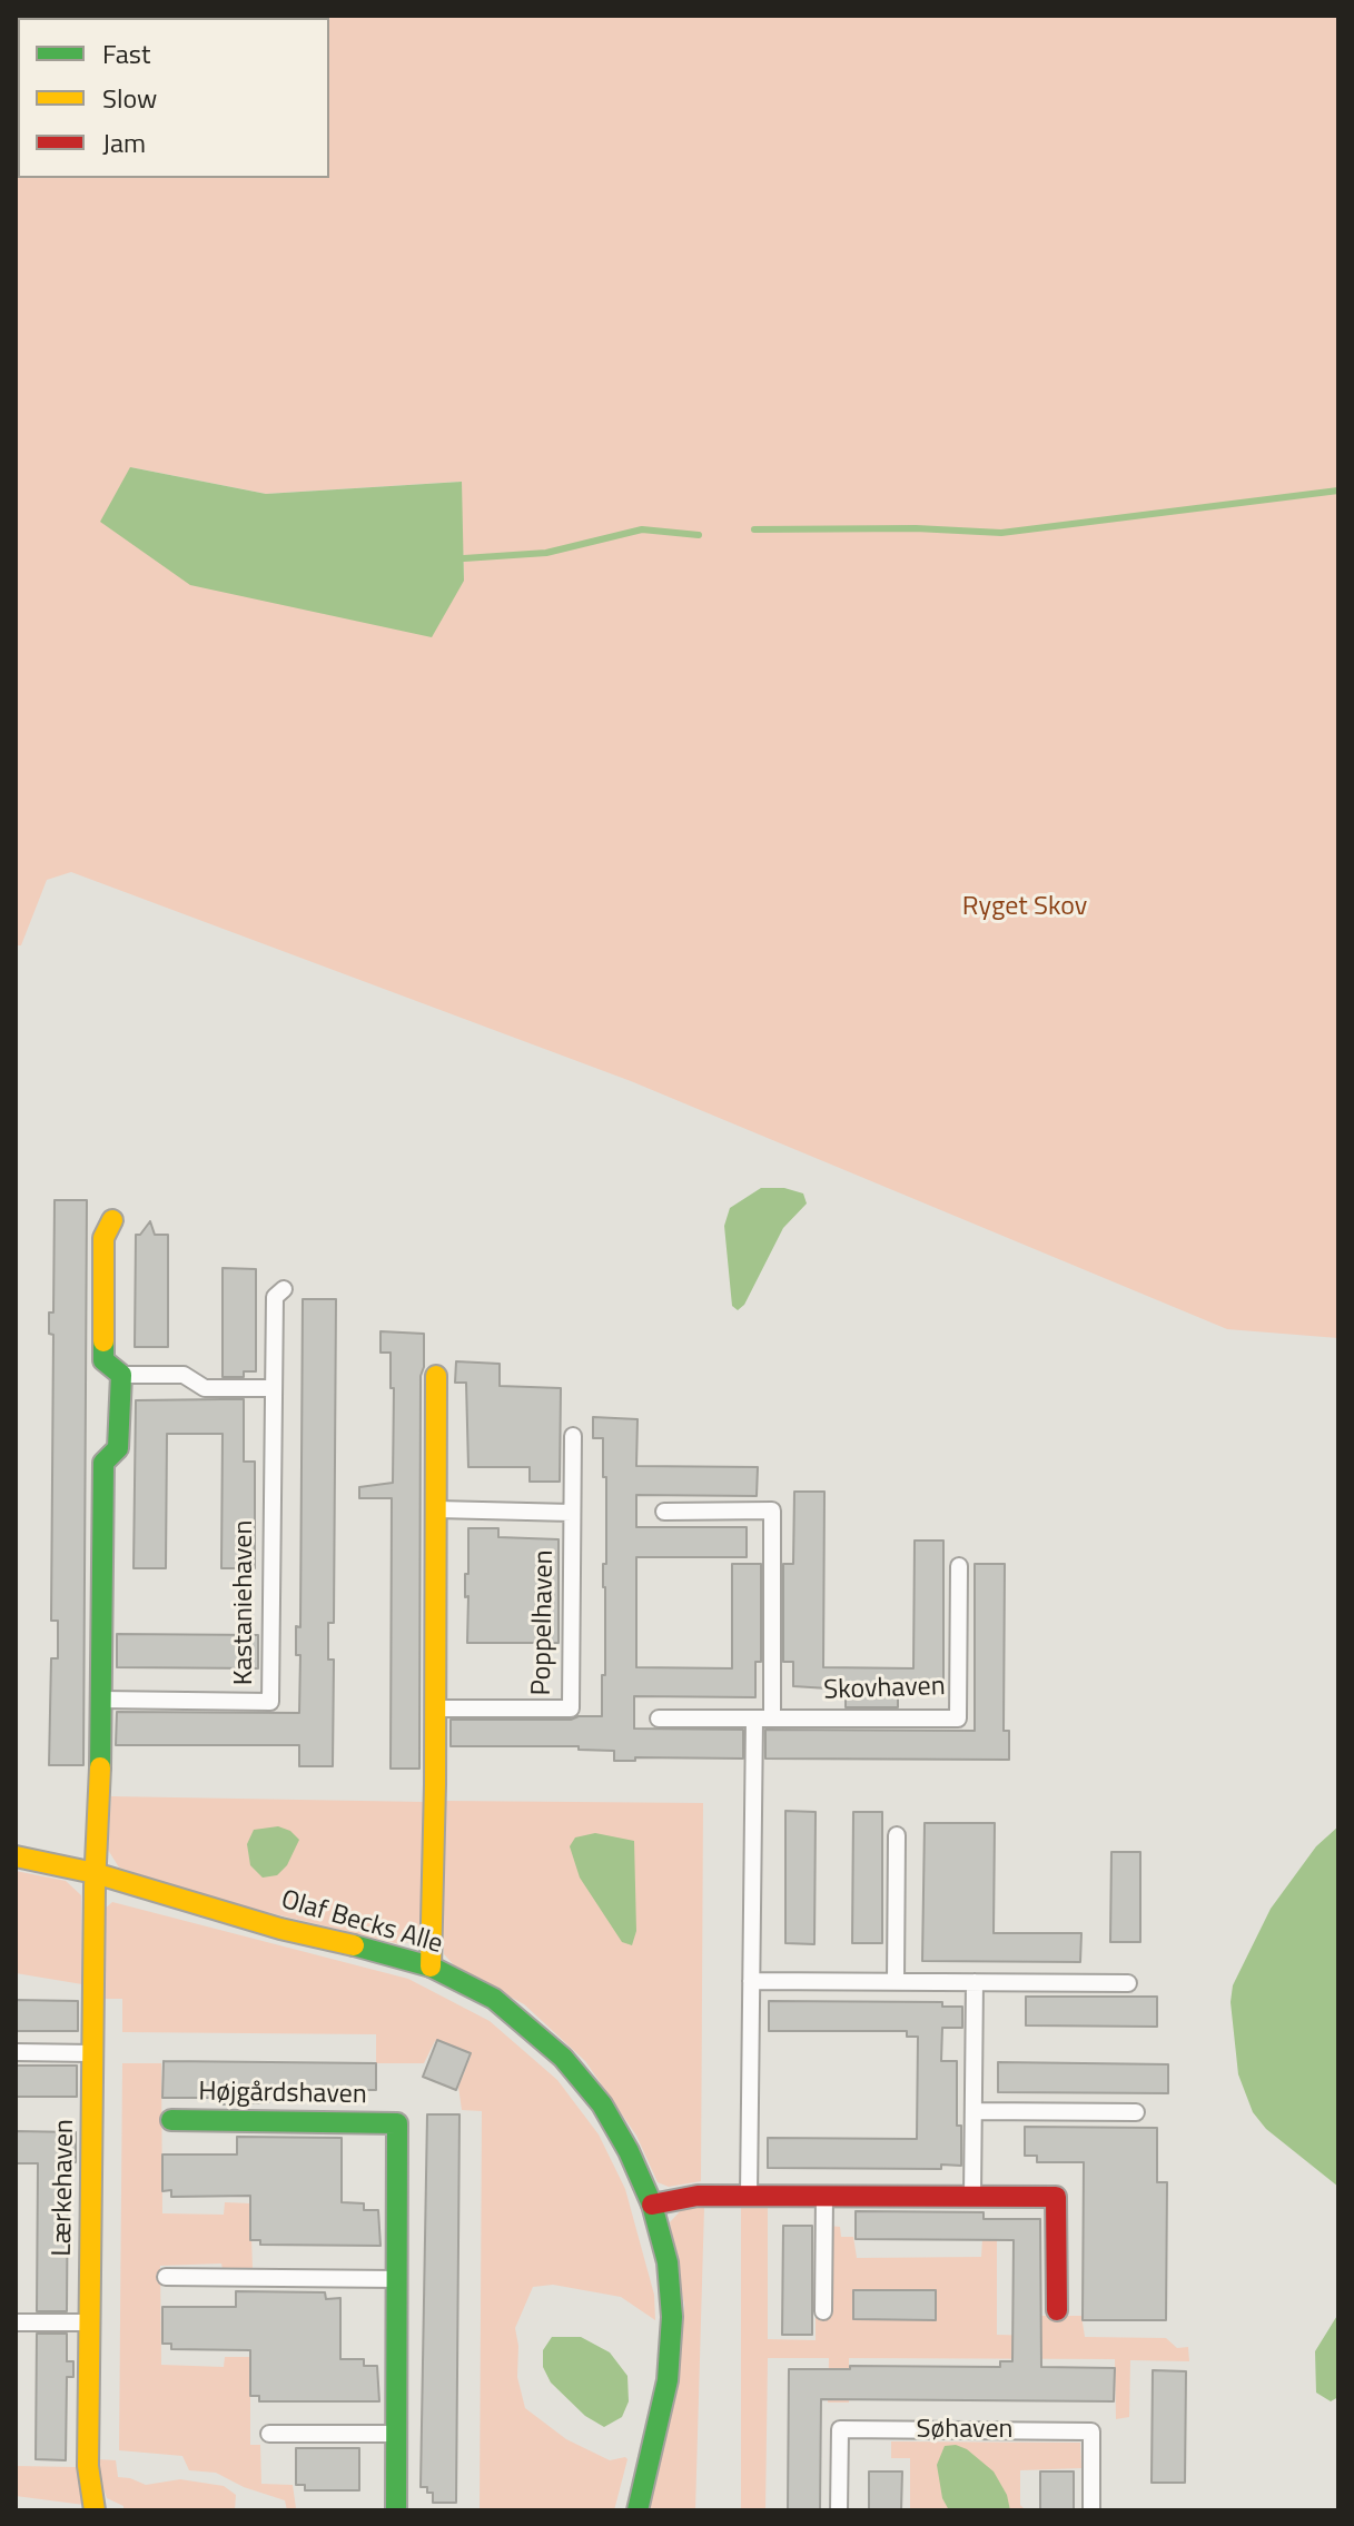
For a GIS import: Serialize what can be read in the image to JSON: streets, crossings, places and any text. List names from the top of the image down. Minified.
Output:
{"streets":{"street":["Kastaniehaven","Poppelhaven","Skovhaven","Olaf Becks Alle","Højgårdshaven","Lærkehaven","Søhaven"]},"crossings":[["Olaf Becks Alle","Lærkehaven"]],"parks":["Ryget Skov"],"legend":["Fast","Slow","Jam"]}
